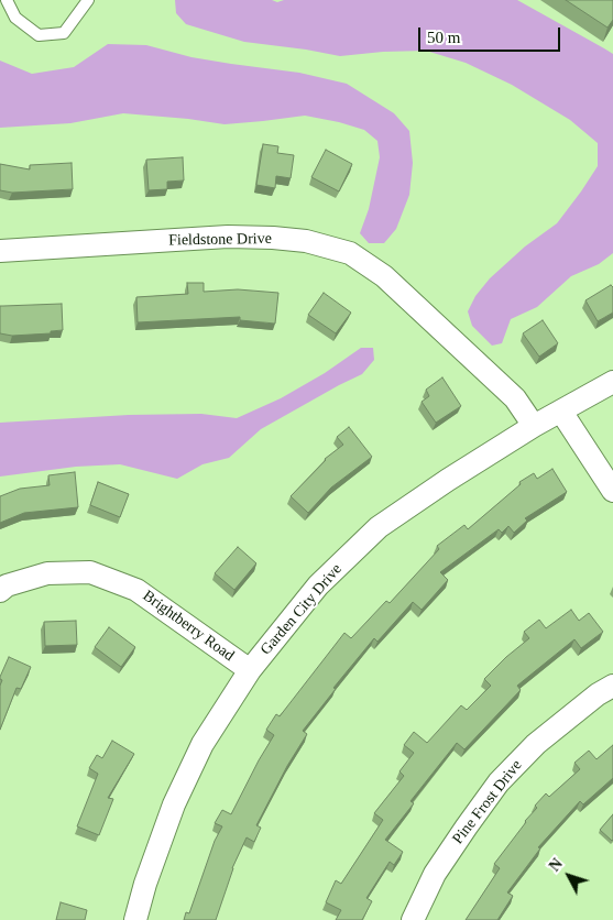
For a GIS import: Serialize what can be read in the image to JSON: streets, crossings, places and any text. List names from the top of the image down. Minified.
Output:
{"streets":{"street":["Fieldstone Drive","Garden City Drive","Brightberry Road","Pine Frost Drive"]},"crossings":[["Fieldstone Drive","Garden City Drive"],["Garden City Drive","Brightberry Road"]],"scale_bar":"50 m","north":"top left"}
